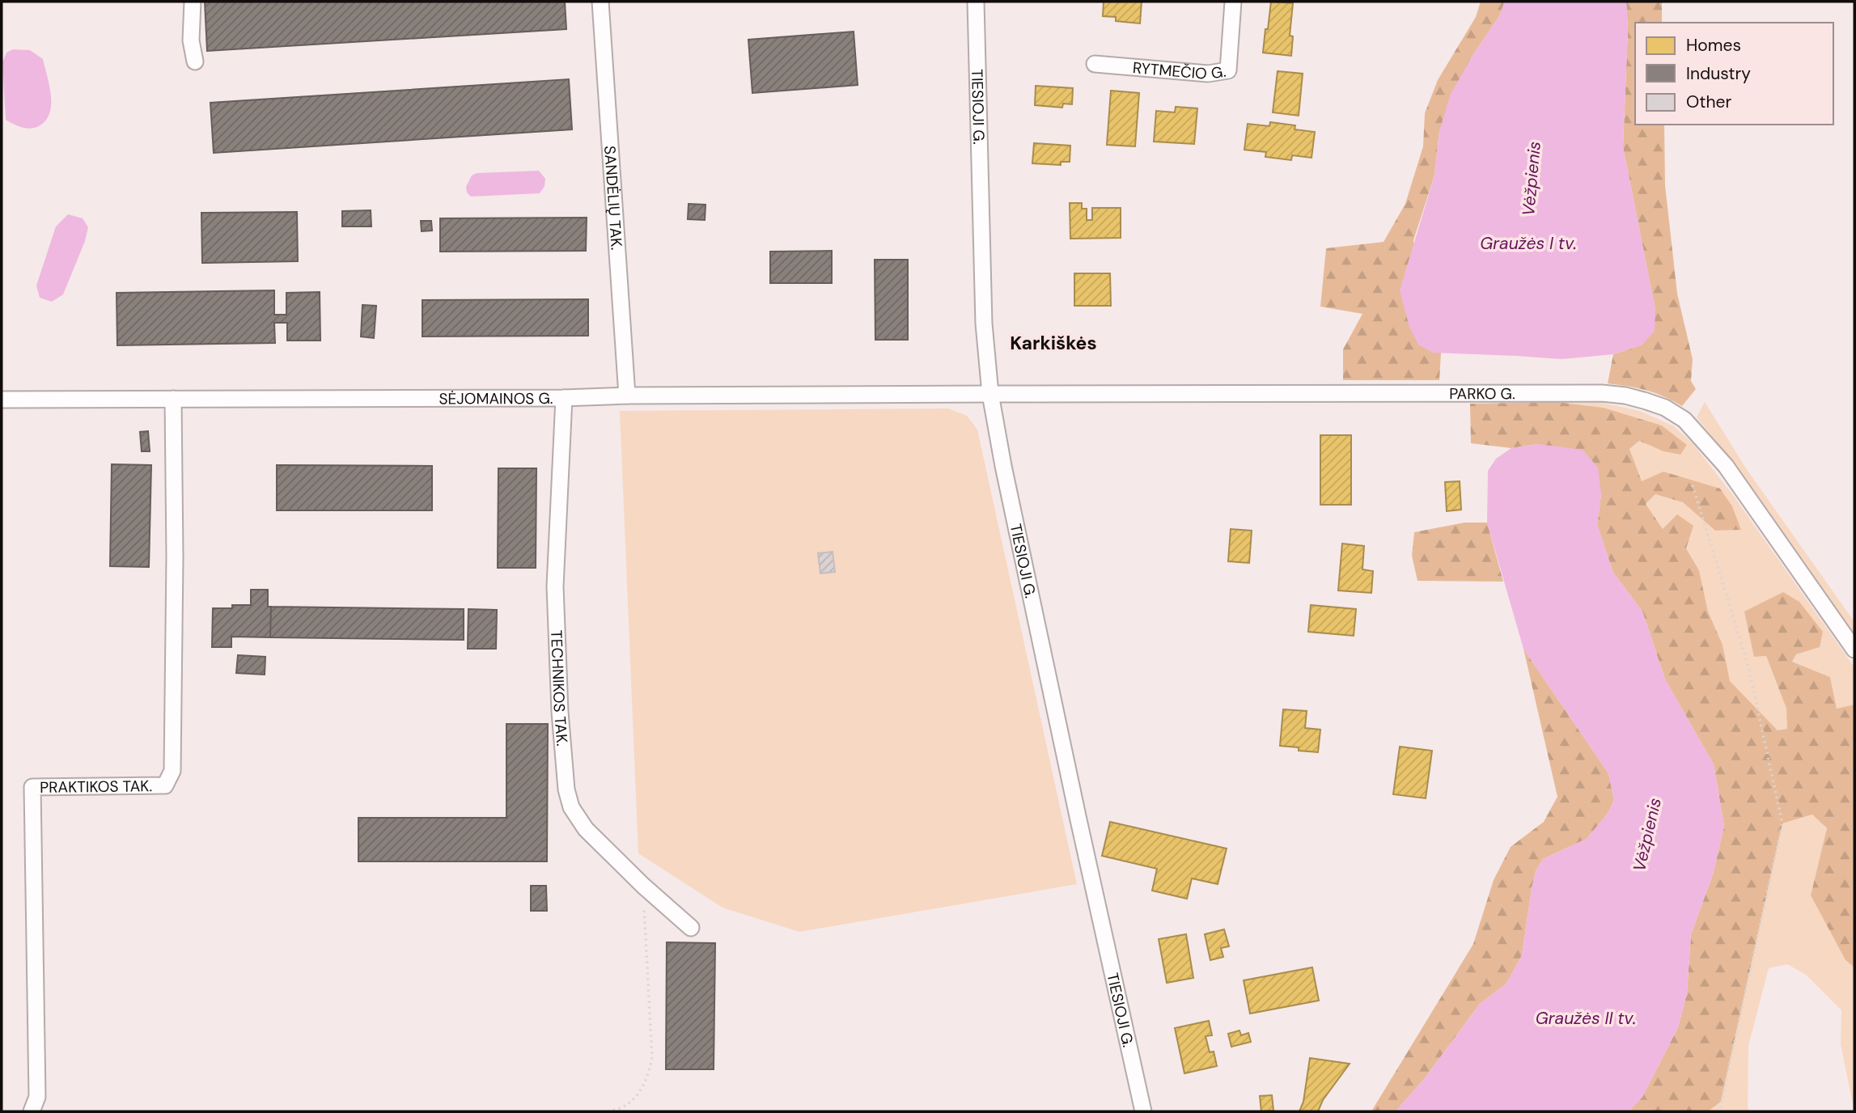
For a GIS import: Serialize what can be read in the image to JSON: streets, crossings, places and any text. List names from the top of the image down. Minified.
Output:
{"streets":{"street":["RYTMEČIO G.","TIESIOJI G.","SANDĖLIŲ TAK.","PARKO G.","SĖJOMAINOS G.","TECHNIKOS TAK.","PRAKTIKOS TAK."]},"crossings":[["TIESIOJI G.","PARKO G."],["TIESIOJI G.","SĖJOMAINOS G."],["SANDĖLIŲ TAK.","SĖJOMAINOS G."],["PARKO G.","SĖJOMAINOS G."],["SĖJOMAINOS G.","TECHNIKOS TAK."],["SĖJOMAINOS G.","PRAKTIKOS TAK."]],"districts":["Karkiškės"],"water":["Vėžpienis","Graužės I tv.","Graužės II tv."],"legend":["Homes","Industry","Other"]}
